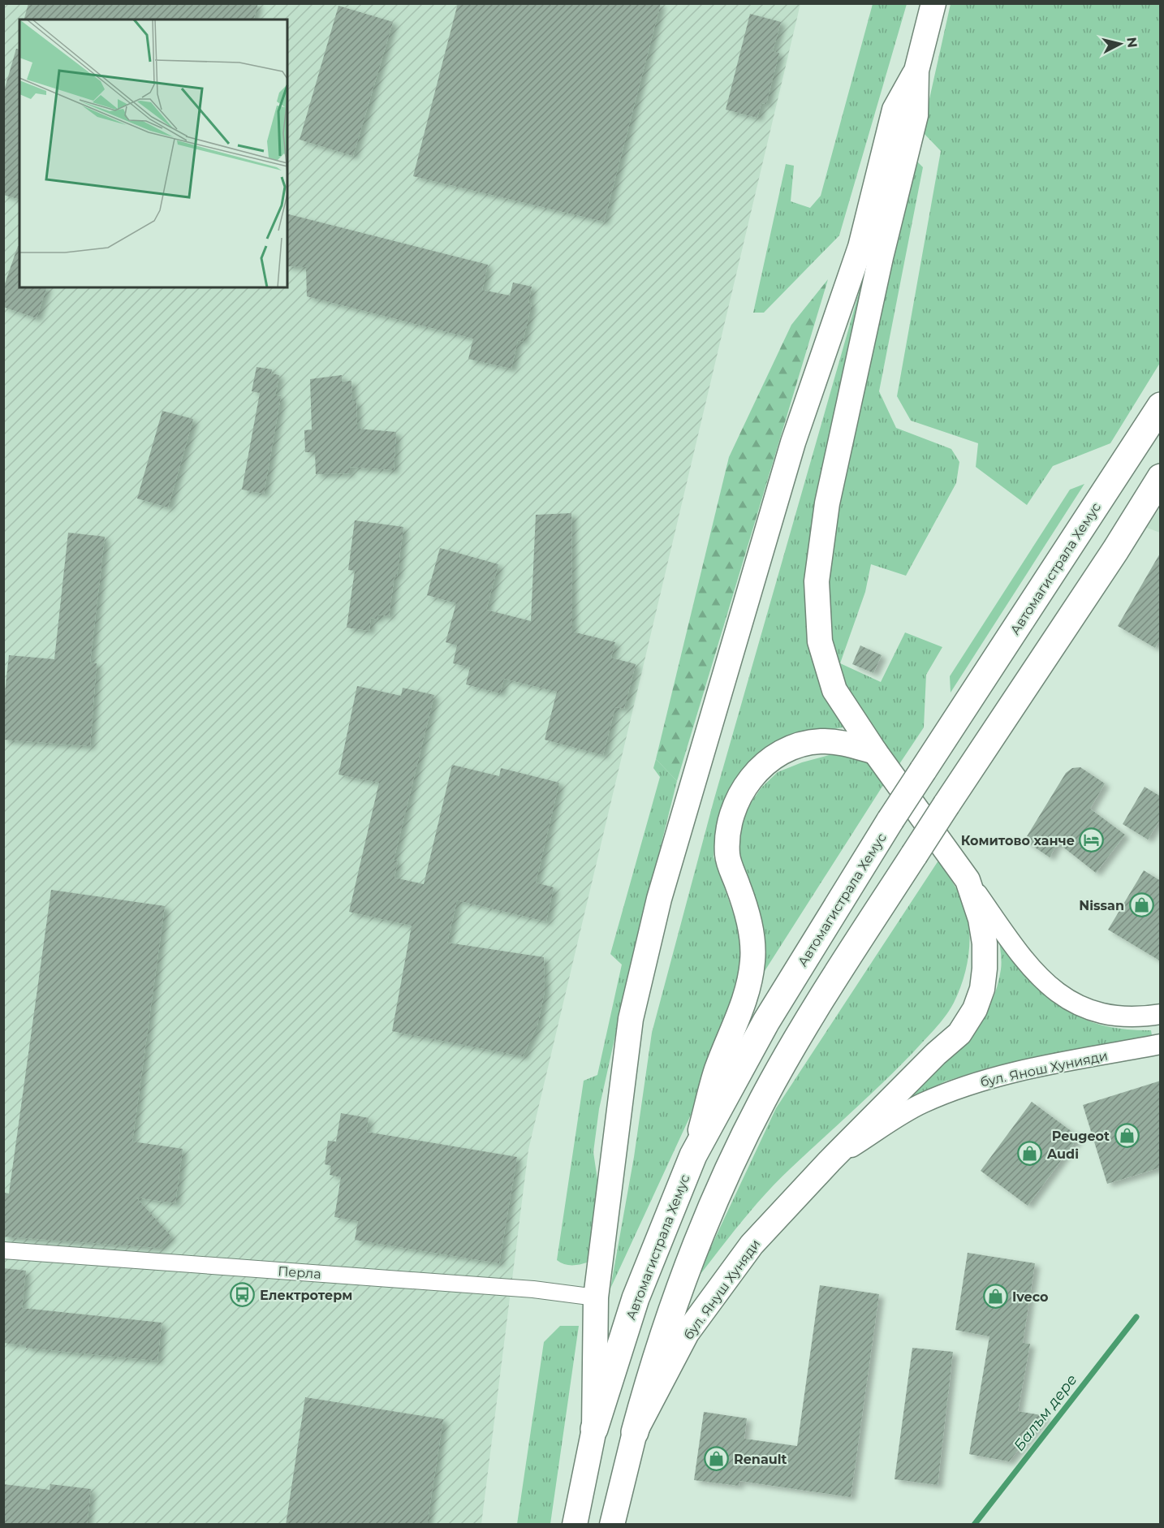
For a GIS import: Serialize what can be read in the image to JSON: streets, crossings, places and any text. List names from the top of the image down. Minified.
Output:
{"streets":{"highway":["Автомагистрала Хемус"],"main road":["бул. Януш Хуняди"],"street":["бул. Янош Хунияди","Перла"]},"crossings":[["бул. Янош Хунияди","бул. Януш Хуняди"]],"water":["Балъм дере"],"places":{"hotel":["Комитово ханче"],"shop":["Nissan","Peugeot","Audi","Iveco","Renault"],"bus stop":["Електротерм"]},"north":"right"}
